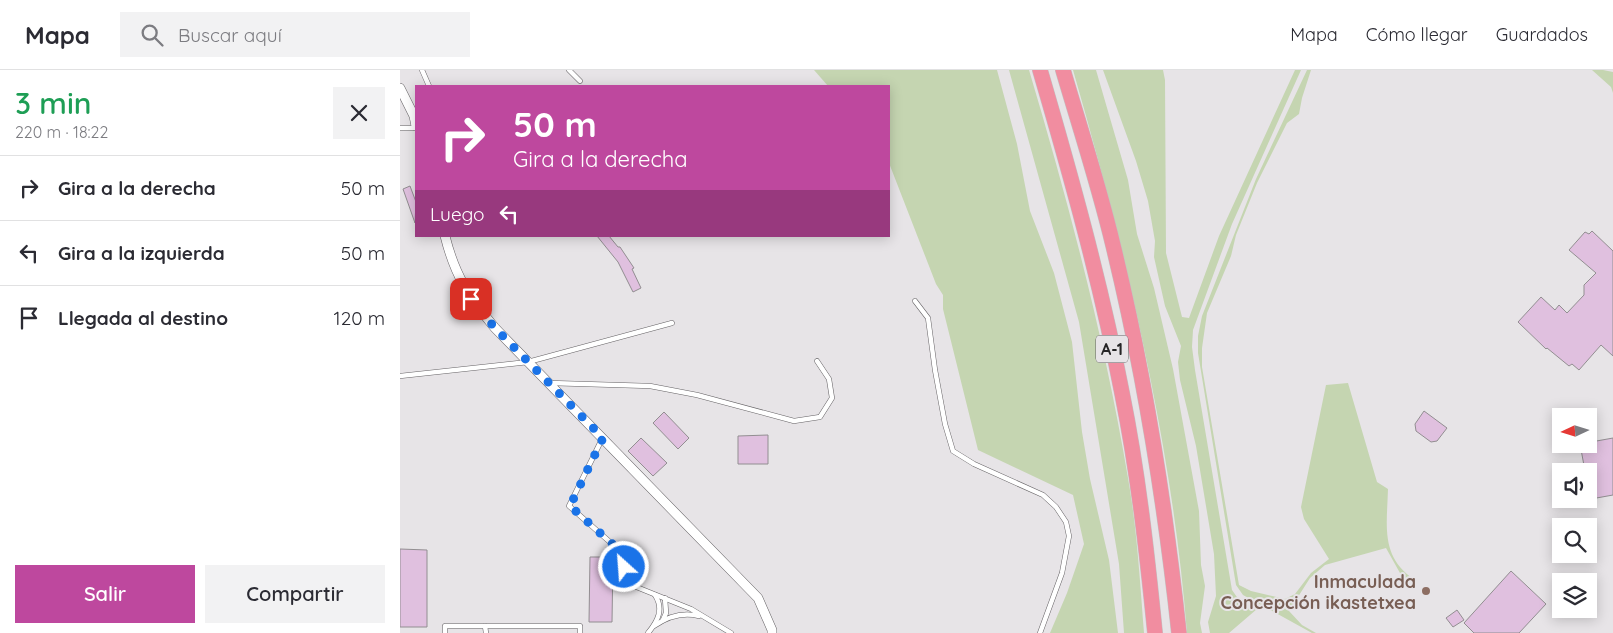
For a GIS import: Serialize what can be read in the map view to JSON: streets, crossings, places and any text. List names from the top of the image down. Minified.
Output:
{"streets":{"highway":["A-1"]},"places":["Inmaculada Concepción ikastetxea"],"north":"left","page":{"header":"Mapa","search":"Buscar aquí","nav":["Mapa","Cómo llegar","Guardados"],"heading":["3 min","220 m · 18:22"],"turn":["50 m","Gira a la derecha"],"list":[{"name":"Gira a la derecha","value":"50 m"},{"name":"Gira a la izquierda","value":"50 m"},{"name":"Llegada al destino","value":"120 m"}],"then":"Luego","buttons":["Salir","Compartir"]}}
